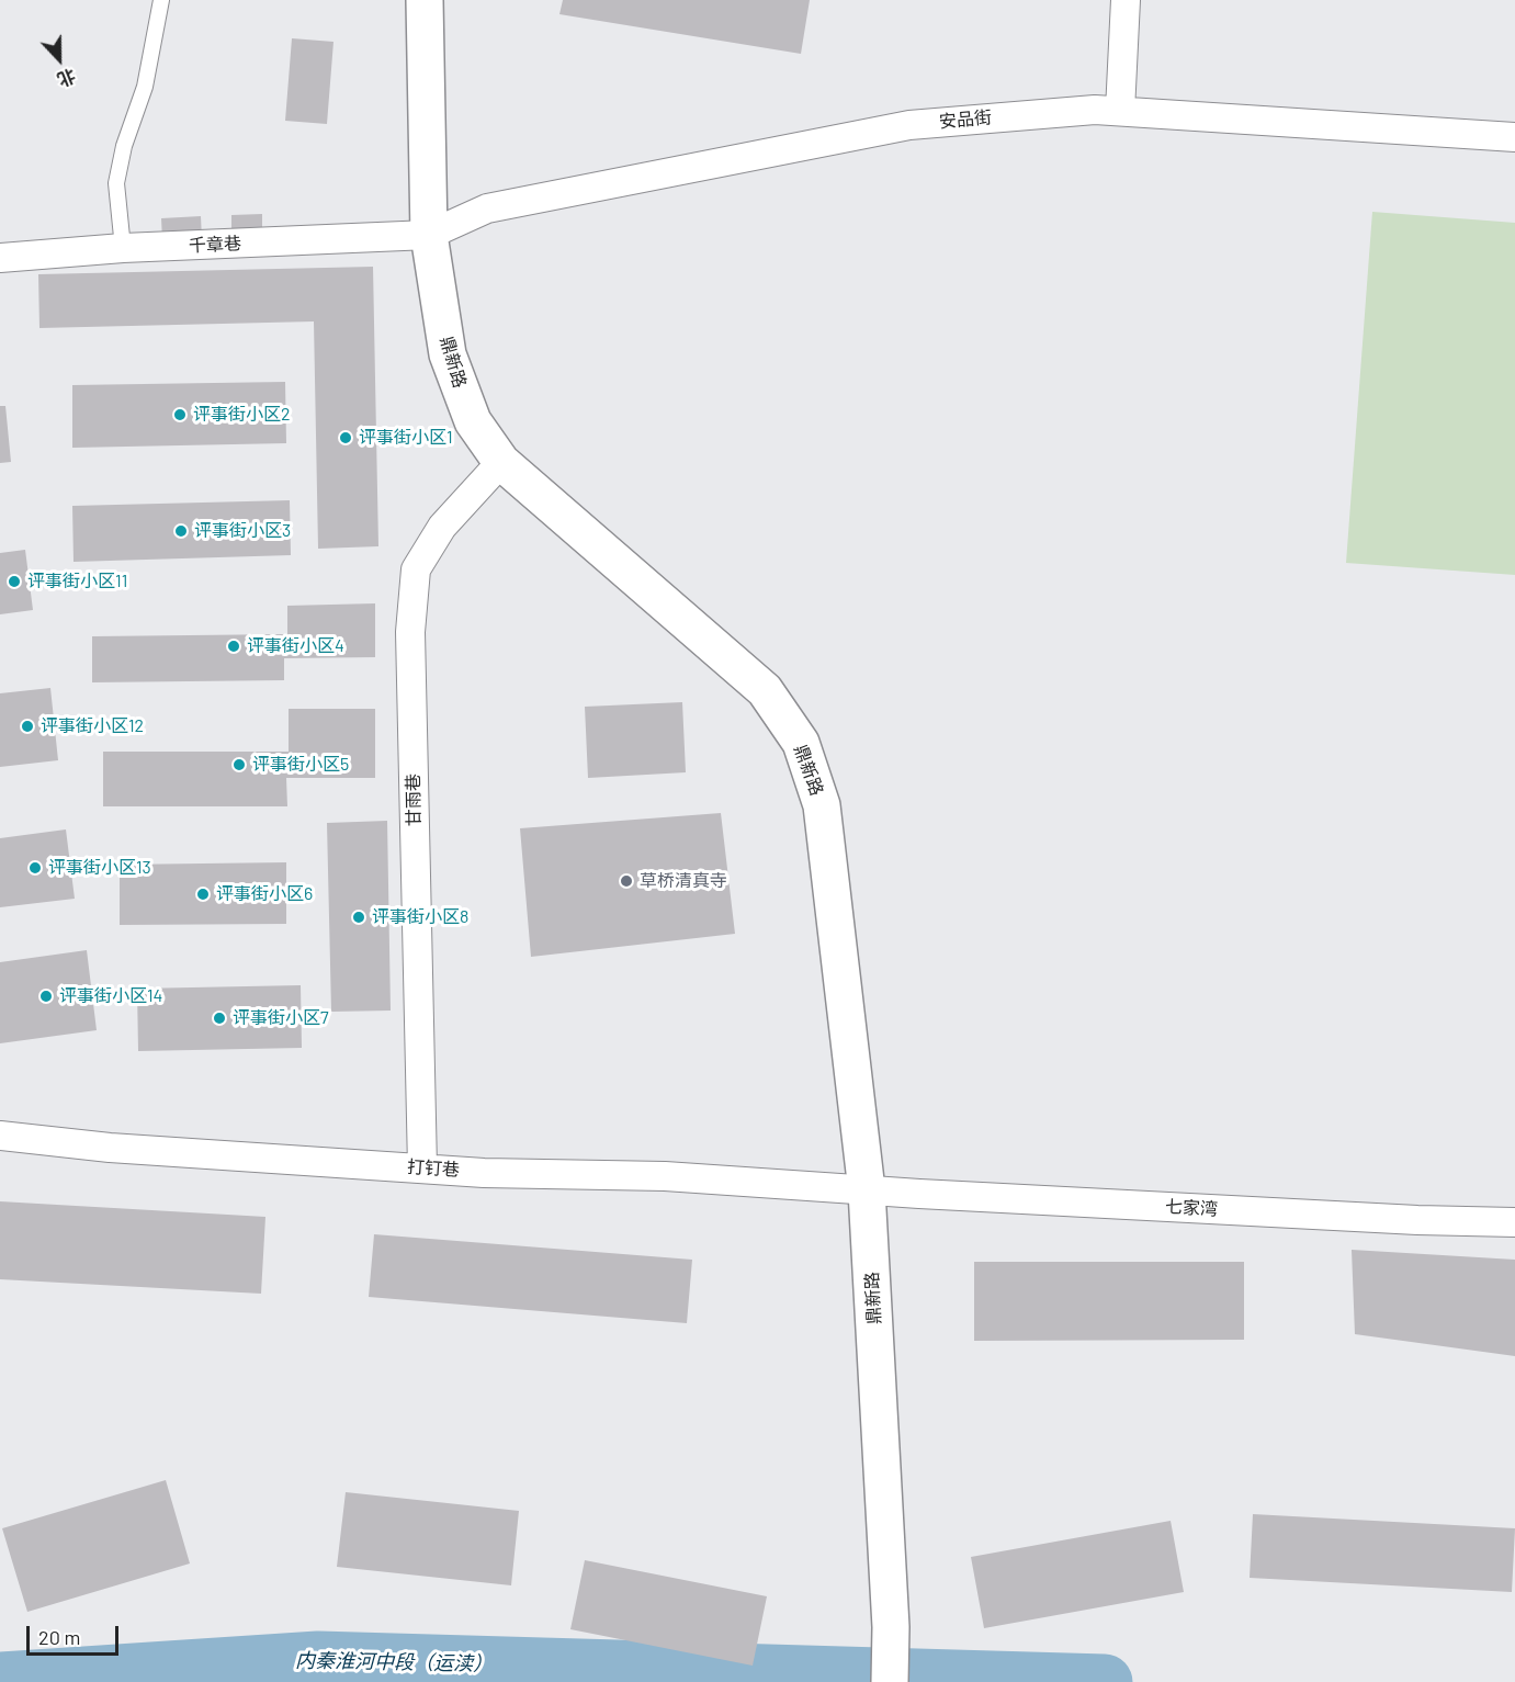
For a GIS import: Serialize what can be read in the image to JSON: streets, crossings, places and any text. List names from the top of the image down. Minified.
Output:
{"streets":{"street":["安品街","千章巷","鼎新路","甘雨巷","打钉巷","七家湾"]},"crossings":[["安品街","千章巷"],["安品街","鼎新路"],["千章巷","鼎新路"],["鼎新路","甘雨巷"],["鼎新路","打钉巷"],["鼎新路","七家湾"],["甘雨巷","打钉巷"],["打钉巷","七家湾"]],"water":["内秦淮河中段（运渎）"],"places":["评事街小区2","评事街小区1","评事街小区3","评事街小区11","评事街小区4","评事街小区12","评事街小区5","评事街小区13","草桥清真寺","评事街小区6","评事街小区8","评事街小区14","评事街小区7"],"scale_bar":"20 m","north":"bottom"}
